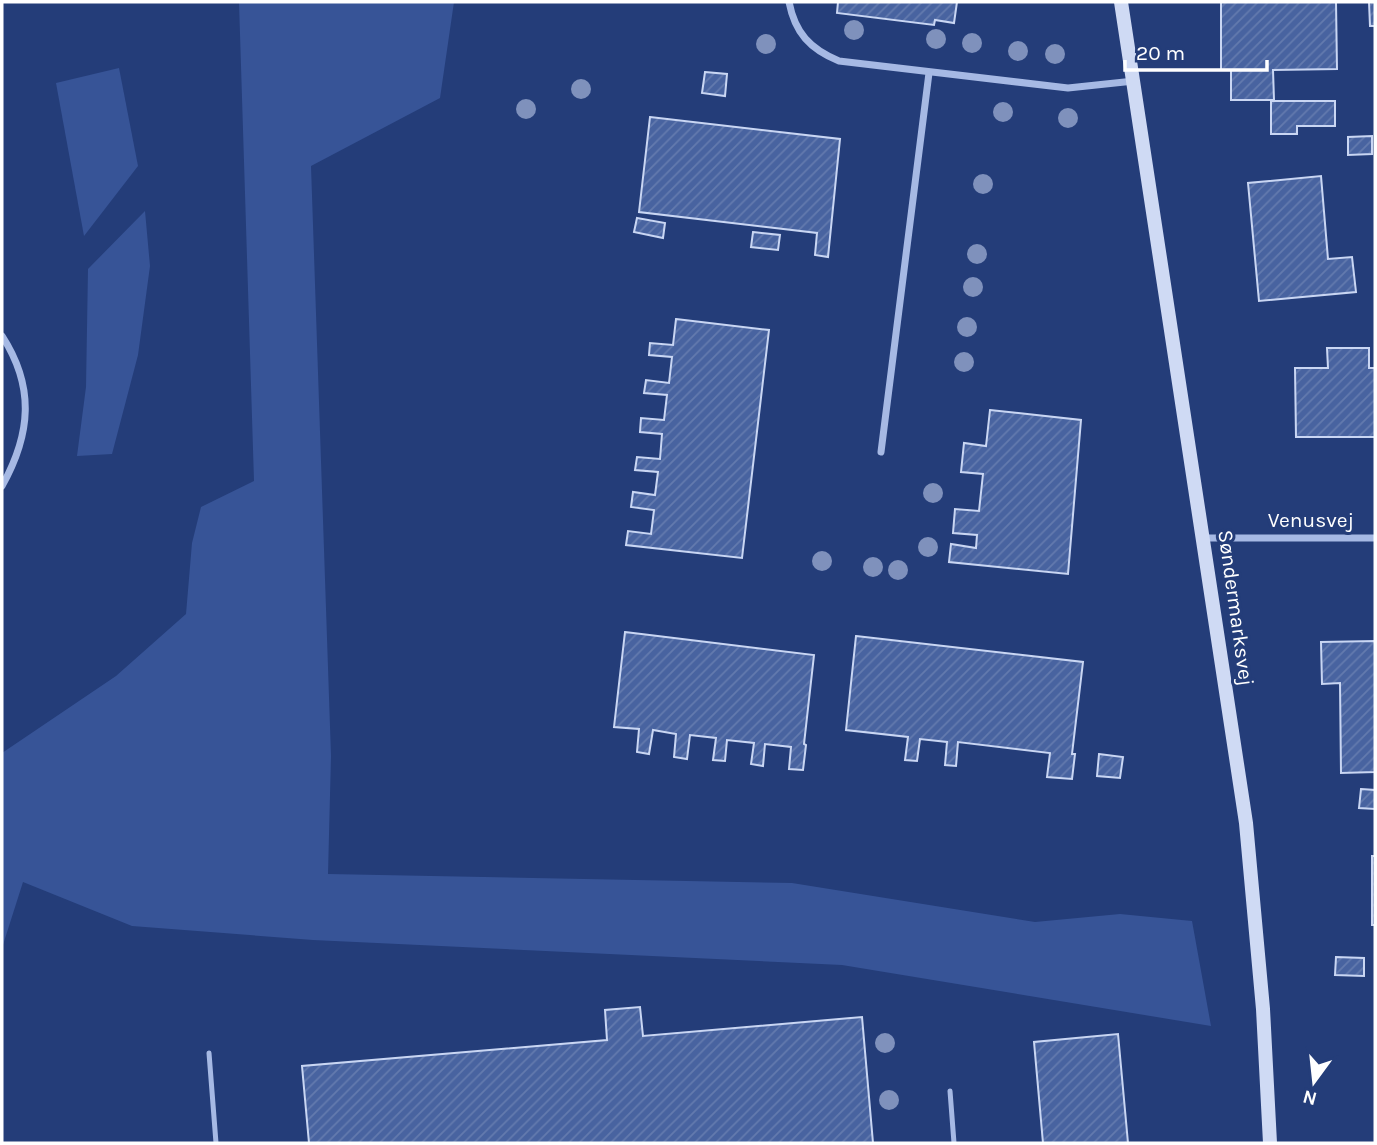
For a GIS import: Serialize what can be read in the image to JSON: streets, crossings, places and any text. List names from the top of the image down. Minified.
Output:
{"streets":{"street":["Venusvej","Søndermarksvej"]},"crossings":[["Venusvej","Søndermarksvej"]],"scale_bar":"20 m","north":"bottom"}
